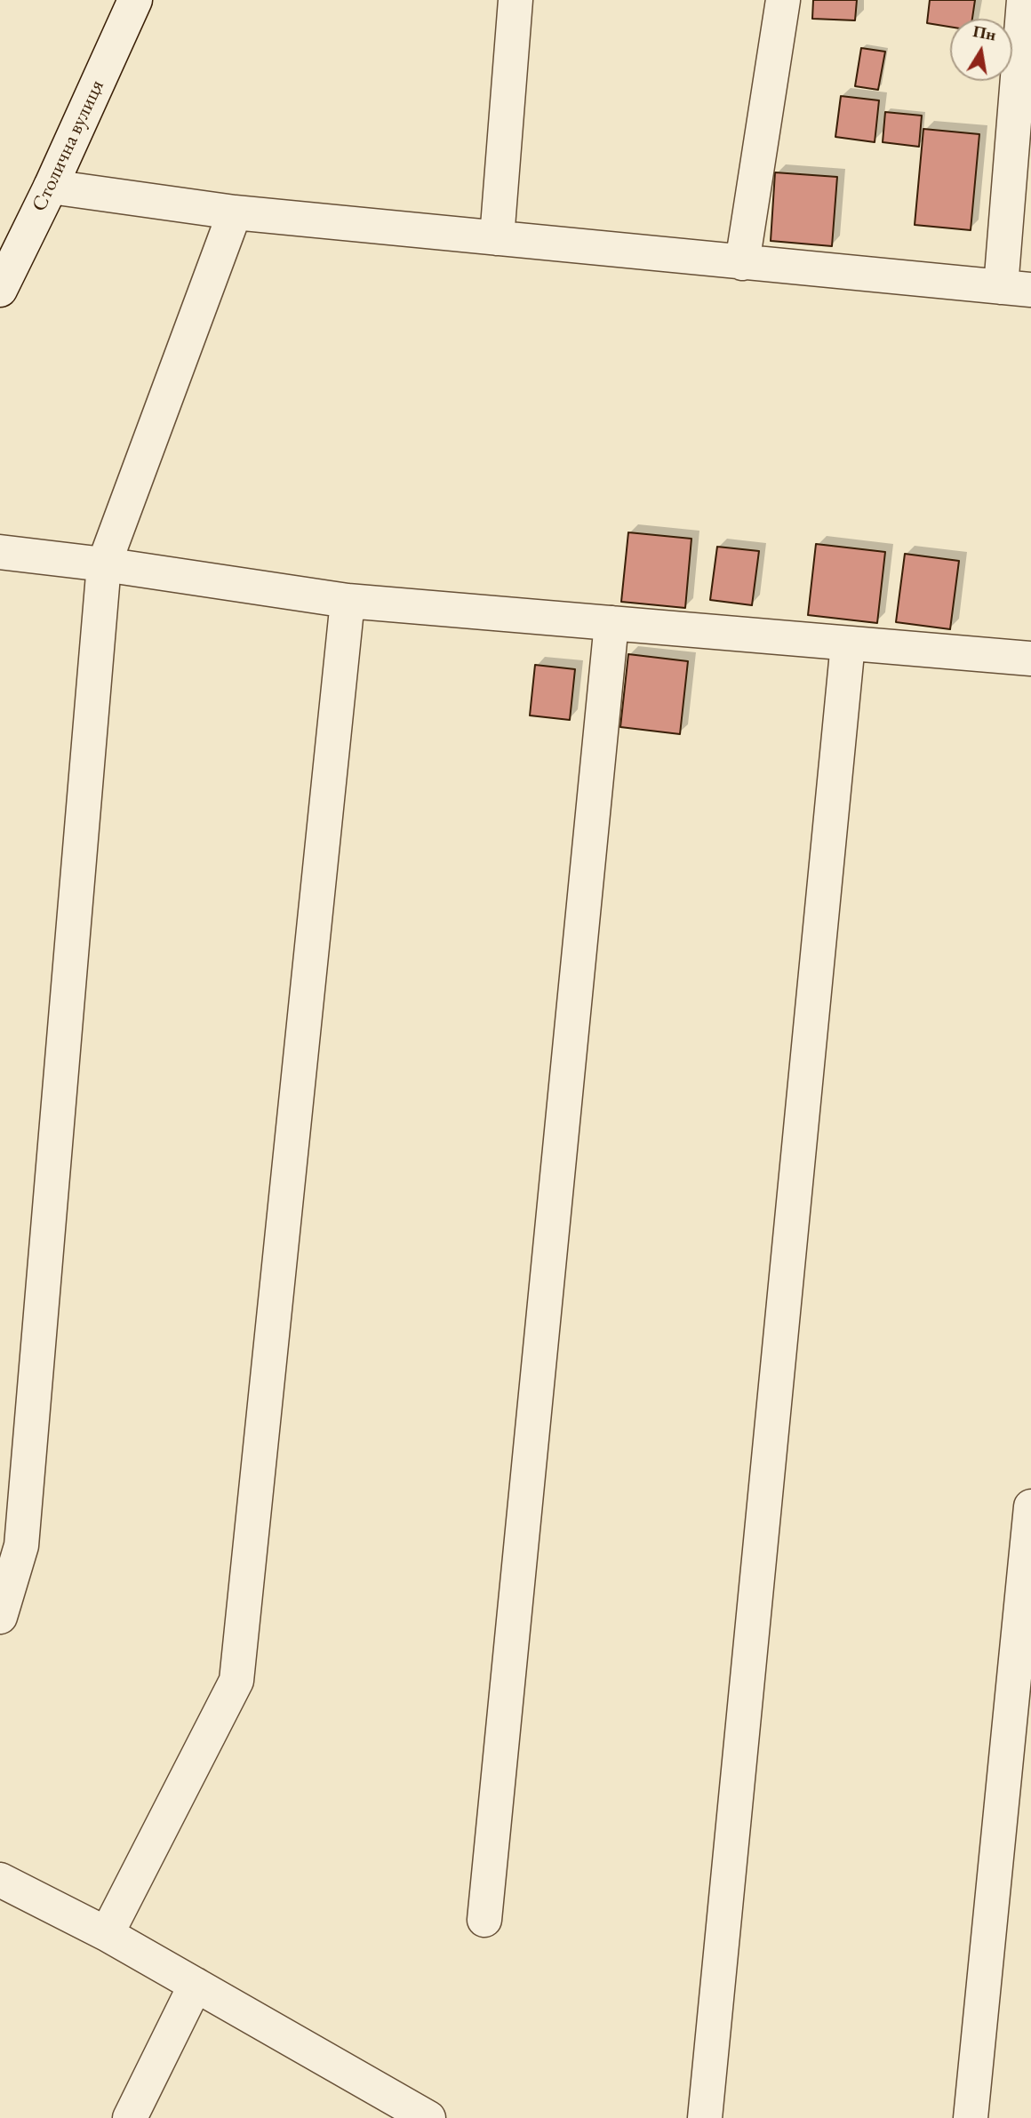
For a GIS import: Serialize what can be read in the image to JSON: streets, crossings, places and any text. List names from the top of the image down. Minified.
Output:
{"streets":{"street":["Столична вулиця"]},"north":"top"}
